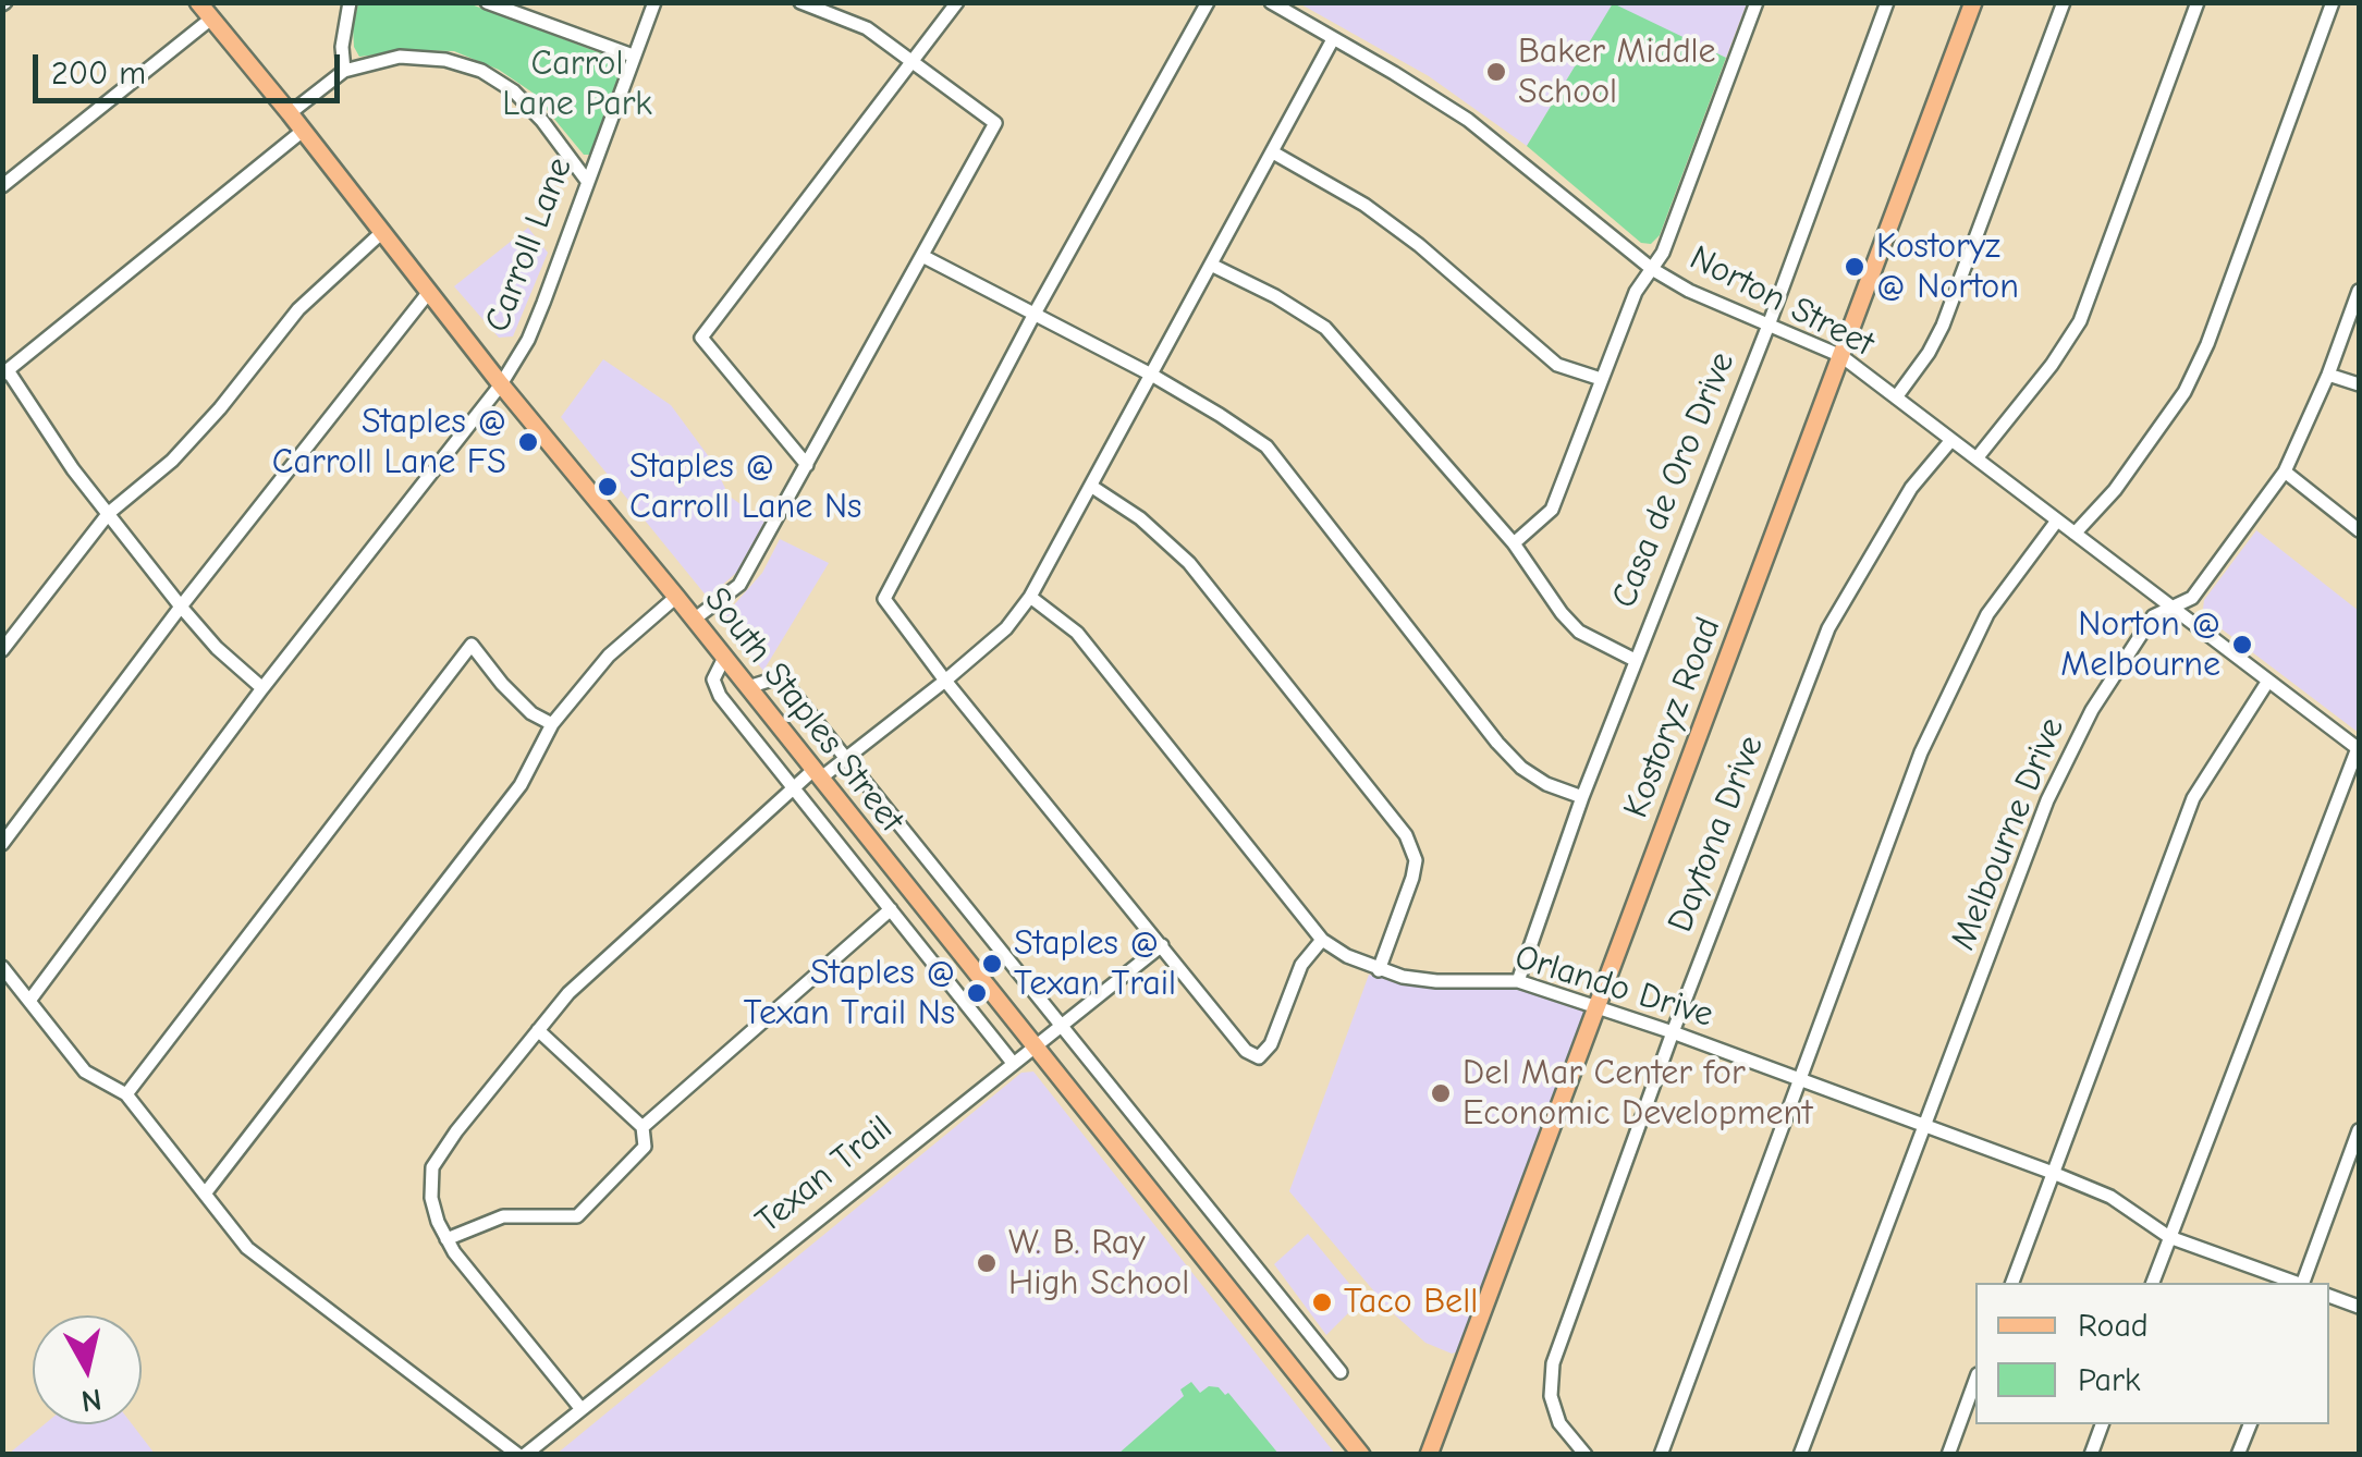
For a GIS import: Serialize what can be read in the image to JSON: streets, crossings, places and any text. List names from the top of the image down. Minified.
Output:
{"streets":{"main road":["South Staples Street","Kostoryz Road"],"street":["Carroll Lane","Norton Street","Casa de Oro Drive","Daytona Drive","Melbourne Drive","Orlando Drive","Texan Trail"]},"crossings":[["Carroll Lane","South Staples Street"],["Norton Street","Casa de Oro Drive"],["Norton Street","Kostoryz Road"],["Norton Street","Daytona Drive"],["Norton Street","Melbourne Drive"],["Casa de Oro Drive","Orlando Drive"],["South Staples Street","Texan Trail"],["Kostoryz Road","Orlando Drive"],["Daytona Drive","Orlando Drive"],["Melbourne Drive","Orlando Drive"]],"parks":["Carrol Lane Park"],"places":["Baker Middle School","Kostoryz @ Norton","Staples @ Carroll Lane FS","Staples @ Carroll Lane Ns","Norton @ Melbourne","Staples @ Texan Trail","Staples @ Texan Trail Ns","Del Mar Center for Economic Development","W. B. Ray High School","Taco Bell"],"legend":["Road","Park"],"scale_bar":"200 m","north":"bottom"}
